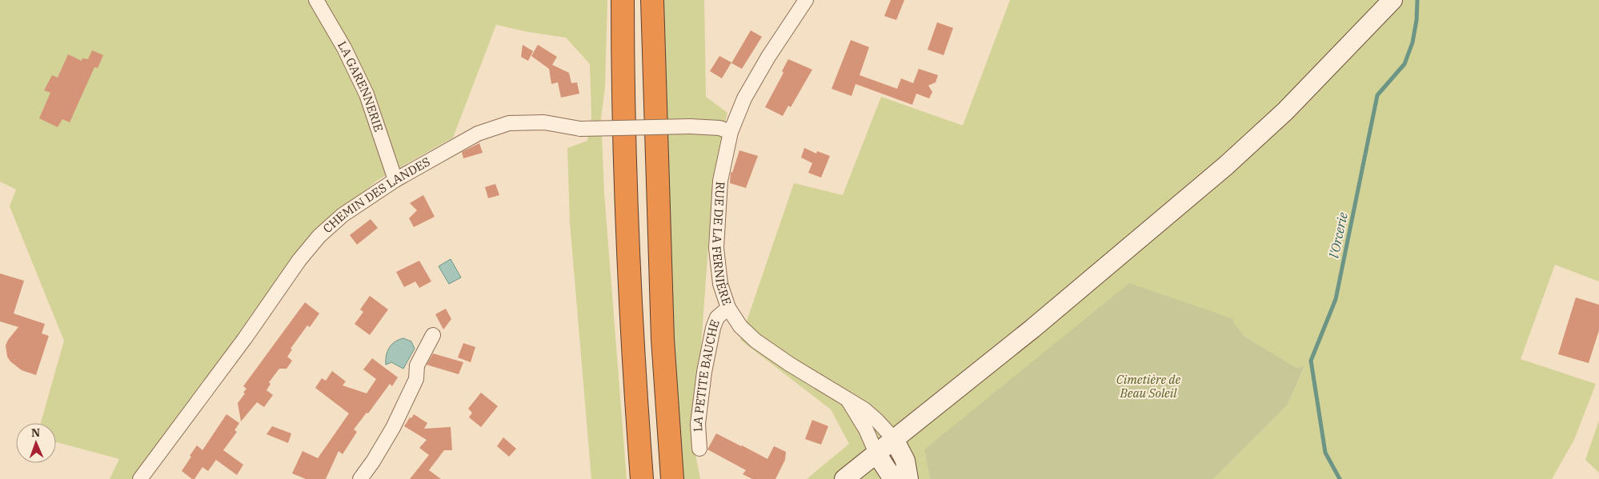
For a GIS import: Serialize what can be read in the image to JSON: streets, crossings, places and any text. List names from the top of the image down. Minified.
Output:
{"streets":{"street":["LA GARENNERIE","CHEMIN DES LANDES","RUE DE LA FERNIÈRE","LA PETITE BAUCHE"]},"crossings":[["LA GARENNERIE","CHEMIN DES LANDES"],["CHEMIN DES LANDES","RUE DE LA FERNIÈRE"],["RUE DE LA FERNIÈRE","LA PETITE BAUCHE"]],"water":["l'Orcerie"],"parks":["Cimetière de Beau Soleil"],"north":"top"}
